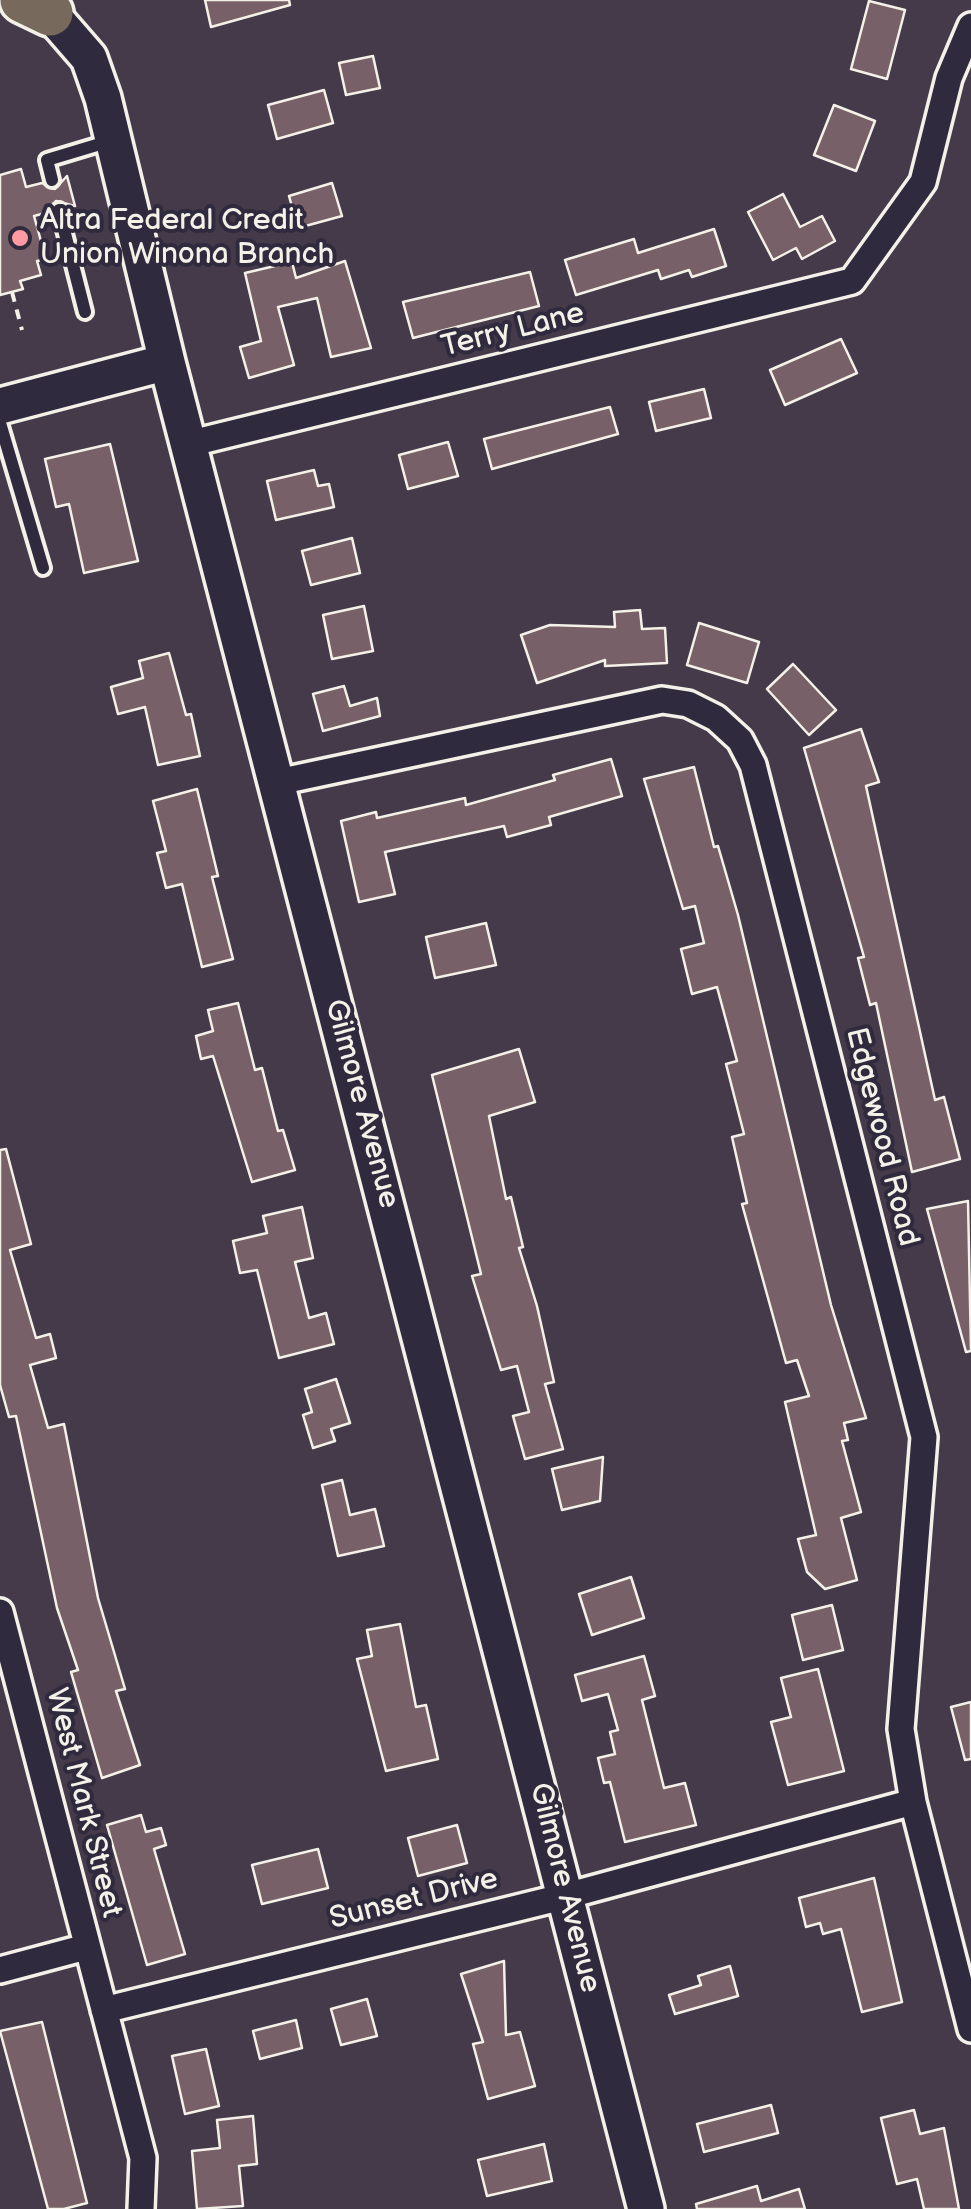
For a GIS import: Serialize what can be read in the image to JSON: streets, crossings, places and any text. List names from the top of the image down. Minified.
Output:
{"streets":{"street":["Terry Lane","Gilmore Avenue","Edgewood Road","West Mark Street","Sunset Drive"]},"crossings":[["Terry Lane","Gilmore Avenue"],["Gilmore Avenue","Edgewood Road"],["Gilmore Avenue","Sunset Drive"],["Edgewood Road","Sunset Drive"],["West Mark Street","Sunset Drive"]],"places":["Altra Federal Credit Union Winona Branch"]}
